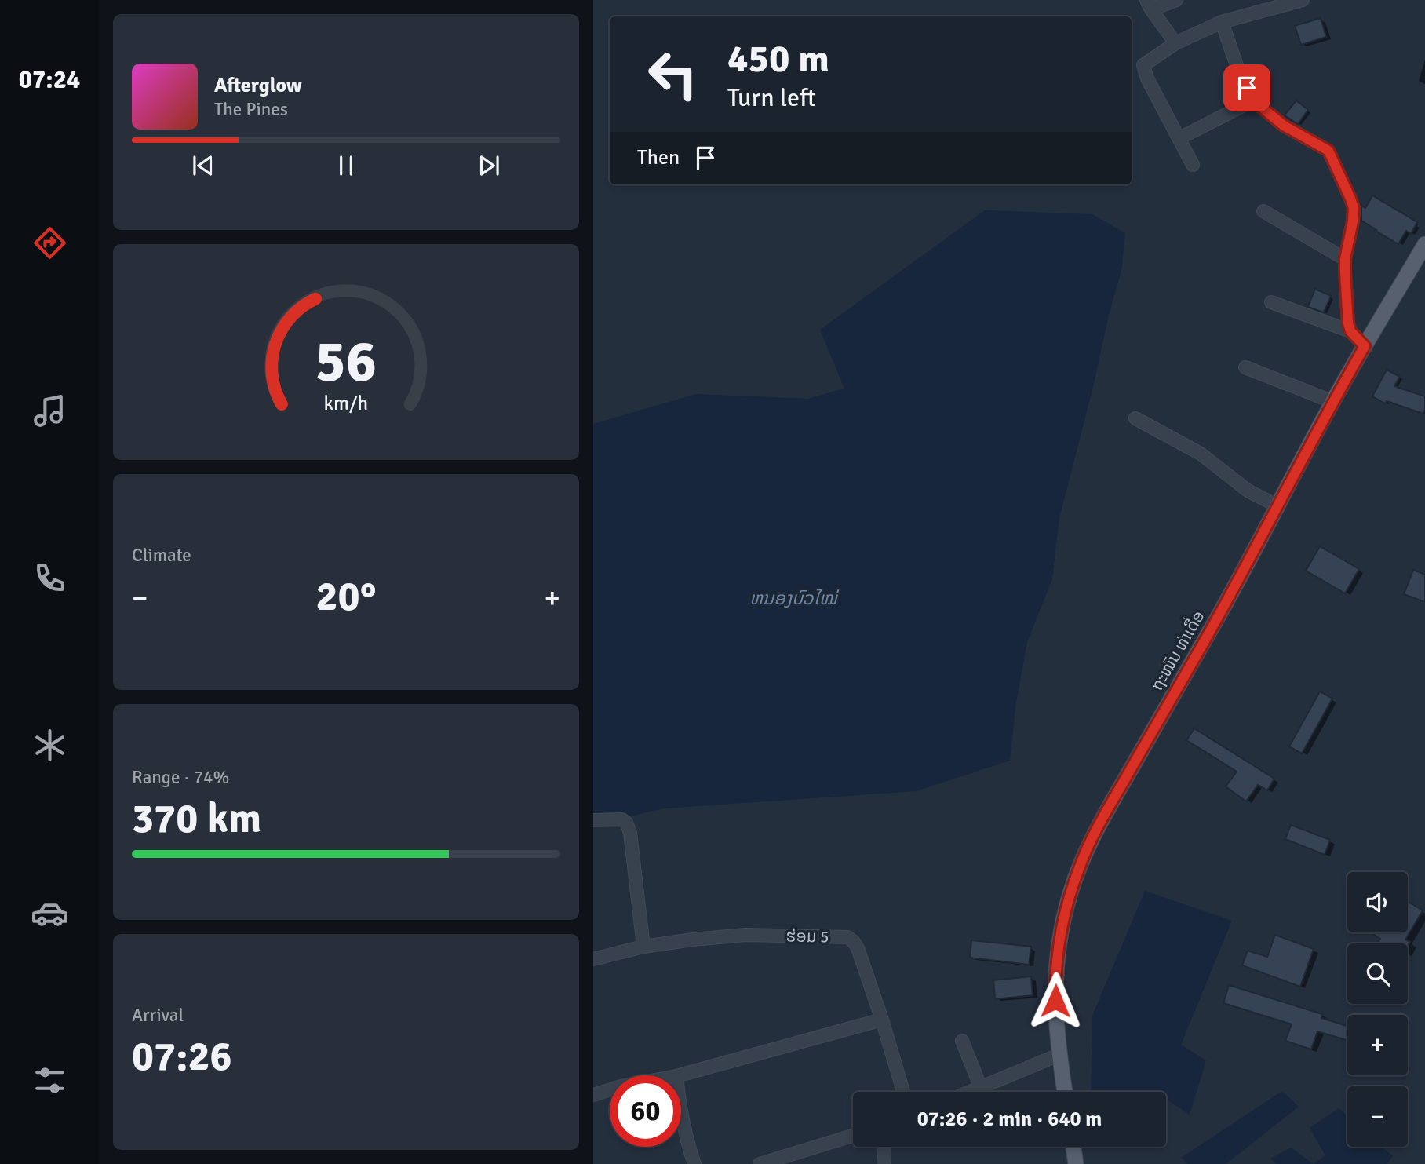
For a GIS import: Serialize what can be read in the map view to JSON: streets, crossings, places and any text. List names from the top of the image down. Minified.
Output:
{"streets":{"main road":["ຖະໝົນ ທ່າເດື່ອ"],"street":["ຮ່ອມ 5"]},"water":["ຫນອງບົວໄໝ່"],"page":{"tabs":"07:24","turn":["450 m","Turn left"],"song":["Afterglow","The Pines"],"then":"Then","tile":["Climate",["Range · 74%","370 km"],["Arrival","07:26"]],"heat":["−","20°","+"],"map_buttons":["+","−"],"limit":"60","trip":"07:26 · 2 min · 640 m","gauge":["56","km/h"]}}
